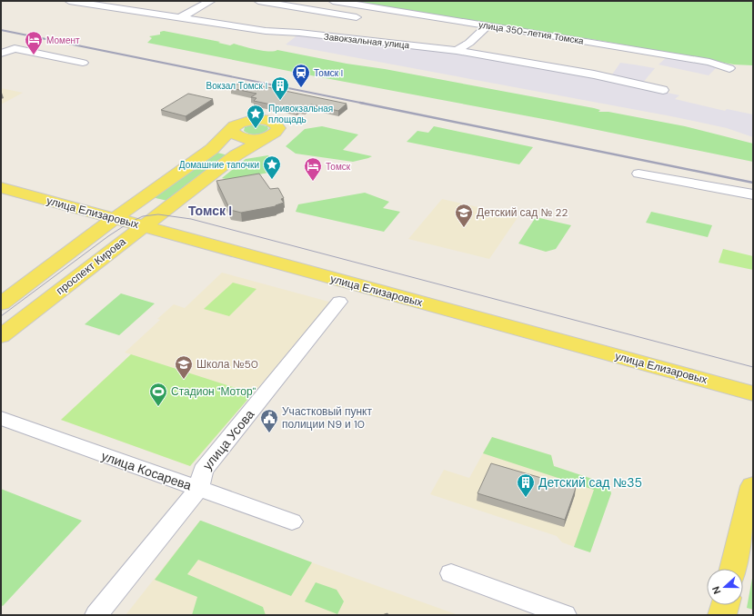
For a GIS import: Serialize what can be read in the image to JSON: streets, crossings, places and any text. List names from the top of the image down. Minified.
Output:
{"streets":{"main road":["улица Елизаровых","проспект Кирова"],"street":["улица 350-летия Томска","Завокзальная улица","улица Усова","улица Косарева"]},"crossings":[["улица Елизаровых","проспект Кирова"],["улица Усова","улица Косарева"]],"districts":["Томск I"],"places":{"hotel":["Момент","Томск"],"station":["Томск I"],"building":["Вокзал Томск I","Детский сад №35"],"place":["Привокзальная площадь","Домашние тапочки"],"school or university":["Детский сад № 22","Школа №50"],"sports":["Стадион \"Мотор\""],"public building":["Участковый пункт полиции N9 и 10"]},"north":"left"}
